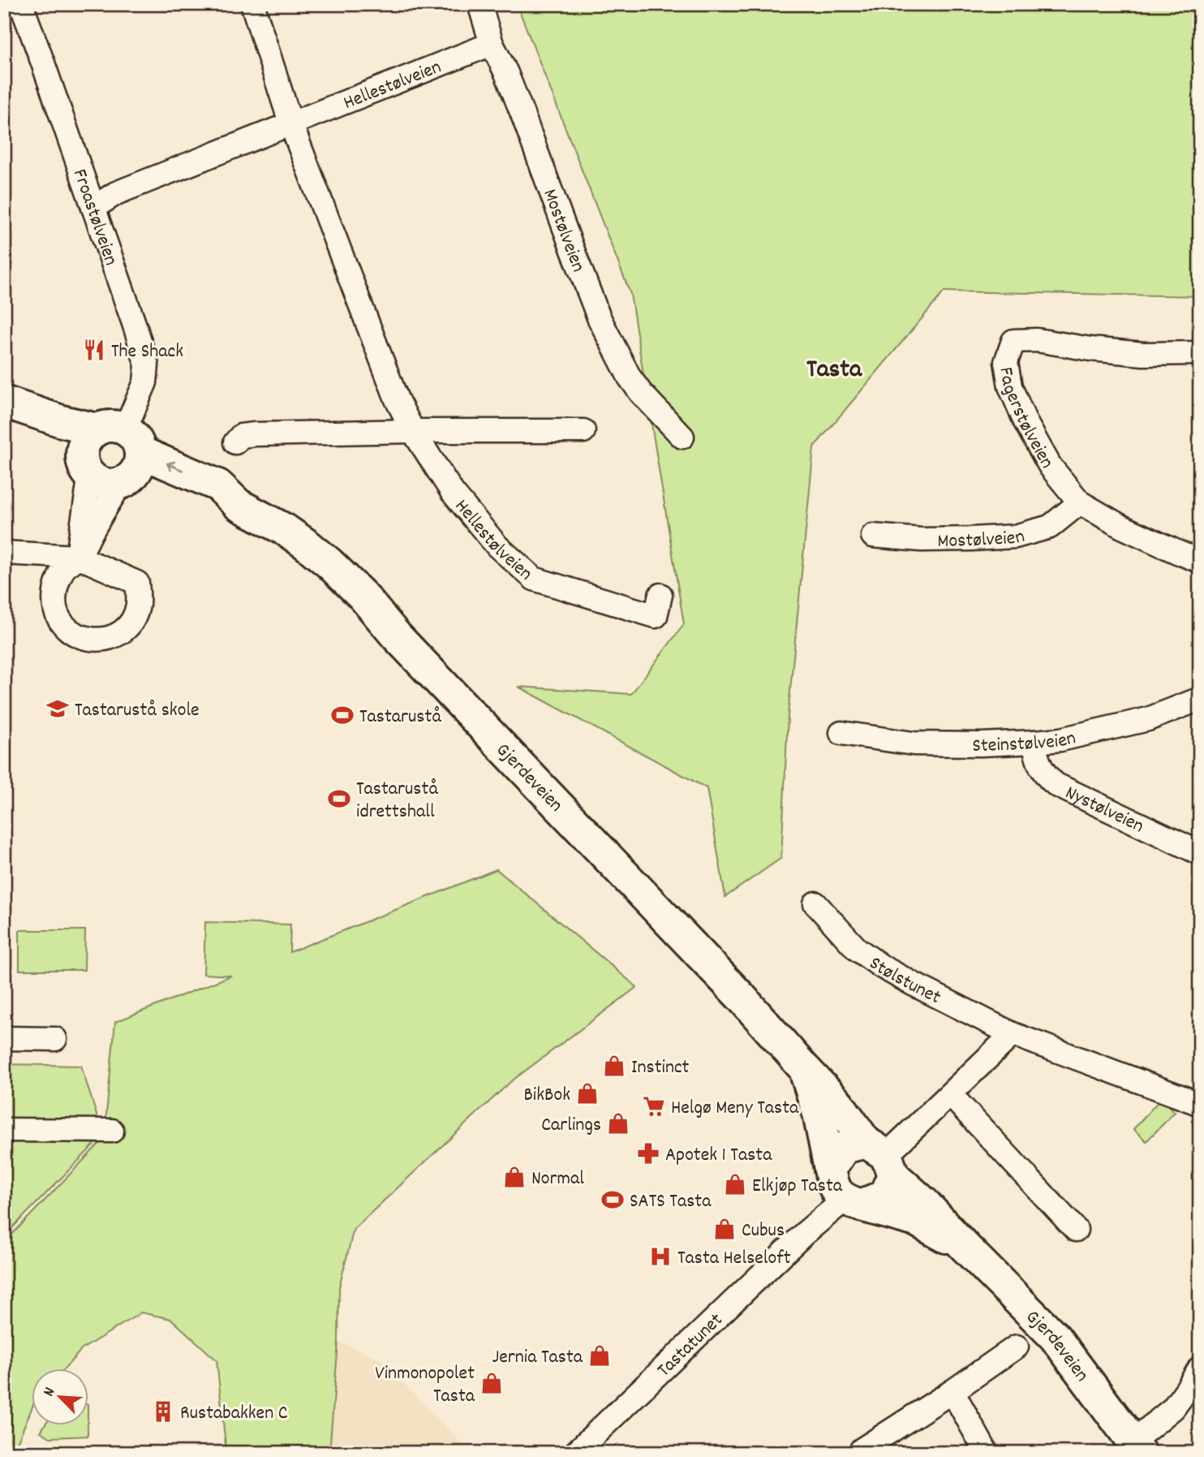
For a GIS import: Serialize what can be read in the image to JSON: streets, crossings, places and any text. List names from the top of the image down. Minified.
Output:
{"streets":{"main road":["Gjerdeveien"],"street":["Hellestølveien","Froastølveien","Mostølveien","Fagerstølveien","Steinstølveien","Nystølveien","Stølstunet","Tastatunet"]},"crossings":[["Hellestølveien","Froastølveien"],["Hellestølveien","Mostølveien"],["Froastølveien","Gjerdeveien"],["Mostølveien","Fagerstølveien"],["Steinstølveien","Nystølveien"],["Gjerdeveien","Tastatunet"]],"districts":["Tasta"],"places":{"restaurant":["The Shack"],"school or university":["Tastarustå skole"],"sports":["Tastarustå","Tastarustå idrettshall","SATS Tasta"],"shop":["Instinct","BikBok","Carlings","Normal","Elkjøp Tasta","Cubus","Jernia Tasta","Vinmonopolet Tasta"],"supermarket":["Helgø Meny Tasta"],"pharmacy":["Apotek 1 Tasta"],"hospital":["Tasta Helseloft"],"building":["Rustabakken C"]},"north":"top left"}
